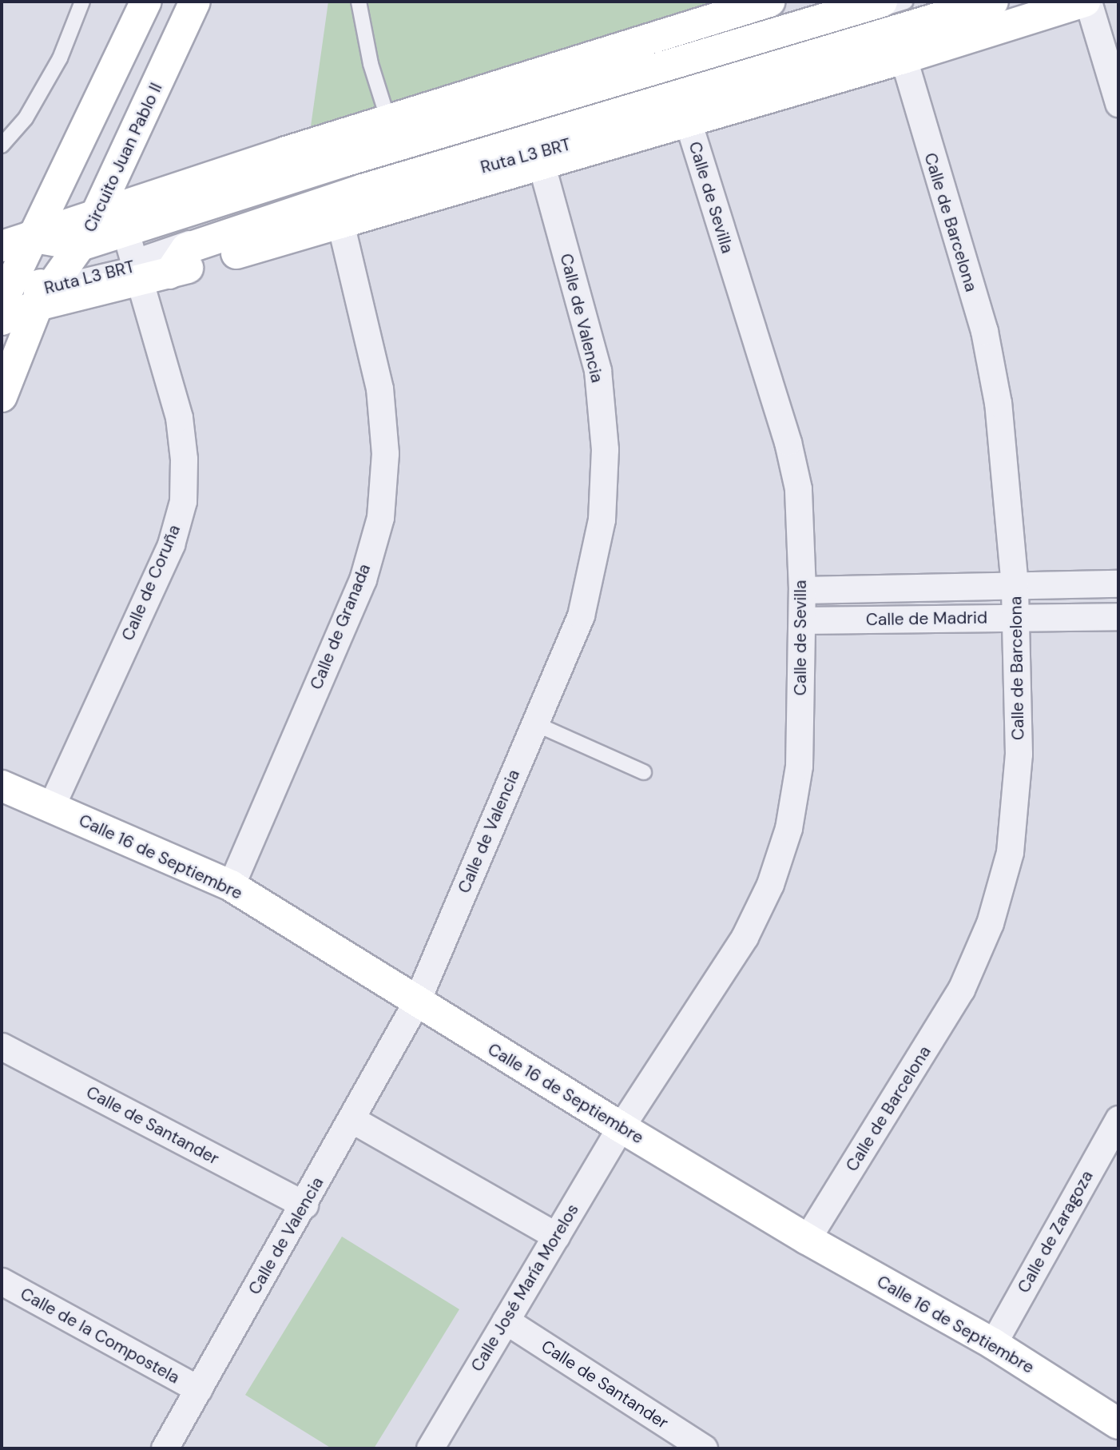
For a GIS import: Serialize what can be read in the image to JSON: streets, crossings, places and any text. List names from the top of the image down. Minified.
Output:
{"streets":{"main road":["Circuito Juan Pablo II","Calle 16 de Septiembre"],"street":["Calle de Sevilla","Calle de Barcelona","Calle de Valencia","Calle de Coruña","Calle de Madrid","Calle de Granada","Calle de Santander","Calle de Zaragoza","Calle José María Morelos","Calle de la Compostela"],"lane":["Ruta L3 BRT"]},"crossings":[["Ruta L3 BRT","Calle de Granada"],["Circuito Juan Pablo II","Calle de Coruña"],["Calle de Sevilla","Calle de Madrid"],["Calle de Sevilla","Calle 16 de Septiembre"],["Calle de Sevilla","Calle José María Morelos"],["Calle de Barcelona","Calle de Madrid"],["Calle de Barcelona","Calle 16 de Septiembre"],["Calle de Valencia","Calle 16 de Septiembre"],["Calle de Valencia","Calle de Santander"],["Calle de Valencia","Calle de la Compostela"],["Calle de Coruña","Calle 16 de Septiembre"],["Calle de Granada","Calle 16 de Septiembre"],["Calle 16 de Septiembre","Calle de Zaragoza"],["Calle 16 de Septiembre","Calle José María Morelos"],["Calle de Santander","Calle José María Morelos"]]}
